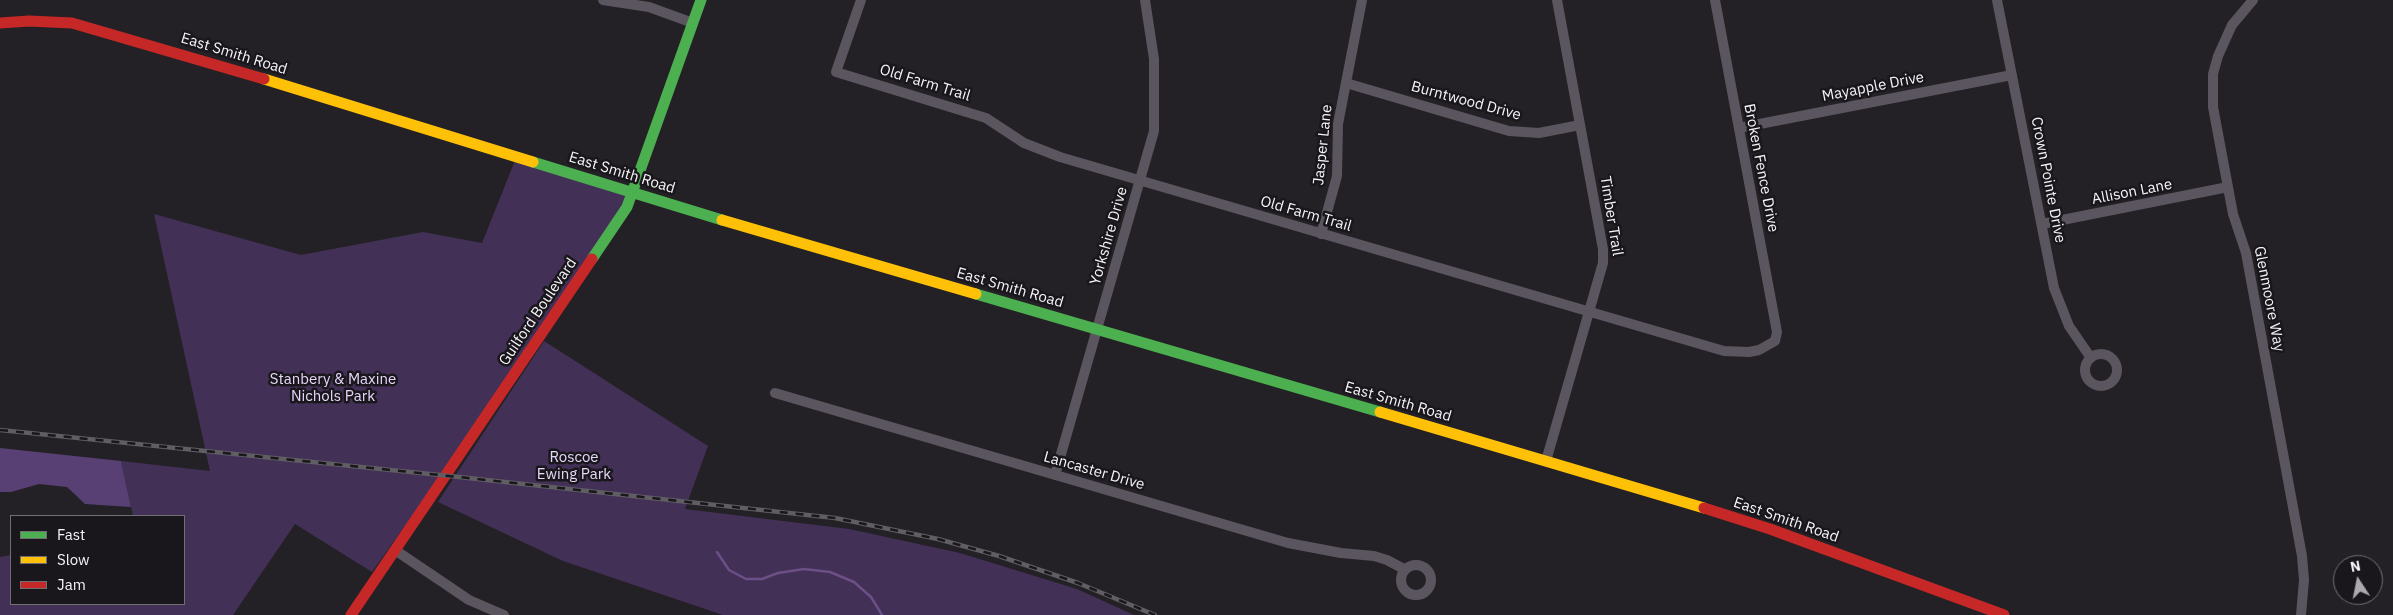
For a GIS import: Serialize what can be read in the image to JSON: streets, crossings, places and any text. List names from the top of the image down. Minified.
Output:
{"streets":{"street":["East Smith Road","Old Farm Trail","Mayapple Drive","Burntwood Drive","Jasper Lane","Broken Fence Drive","Crown Pointe Drive","Allison Lane","Timber Trail","Yorkshire Drive","Glenmoore Way","Guilford Boulevard","Lancaster Drive"]},"crossings":[["East Smith Road","Timber Trail"],["East Smith Road","Yorkshire Drive"],["East Smith Road","Guilford Boulevard"],["Old Farm Trail","Jasper Lane"],["Old Farm Trail","Broken Fence Drive"],["Old Farm Trail","Timber Trail"],["Old Farm Trail","Yorkshire Drive"],["Mayapple Drive","Broken Fence Drive"],["Mayapple Drive","Crown Pointe Drive"],["Burntwood Drive","Jasper Lane"],["Burntwood Drive","Timber Trail"],["Crown Pointe Drive","Allison Lane"],["Allison Lane","Glenmoore Way"],["Yorkshire Drive","Lancaster Drive"]],"parks":["Stanbery & Maxine Nichols Park","Roscoe Ewing Park"],"legend":["Fast","Slow","Jam"],"north":"top"}
